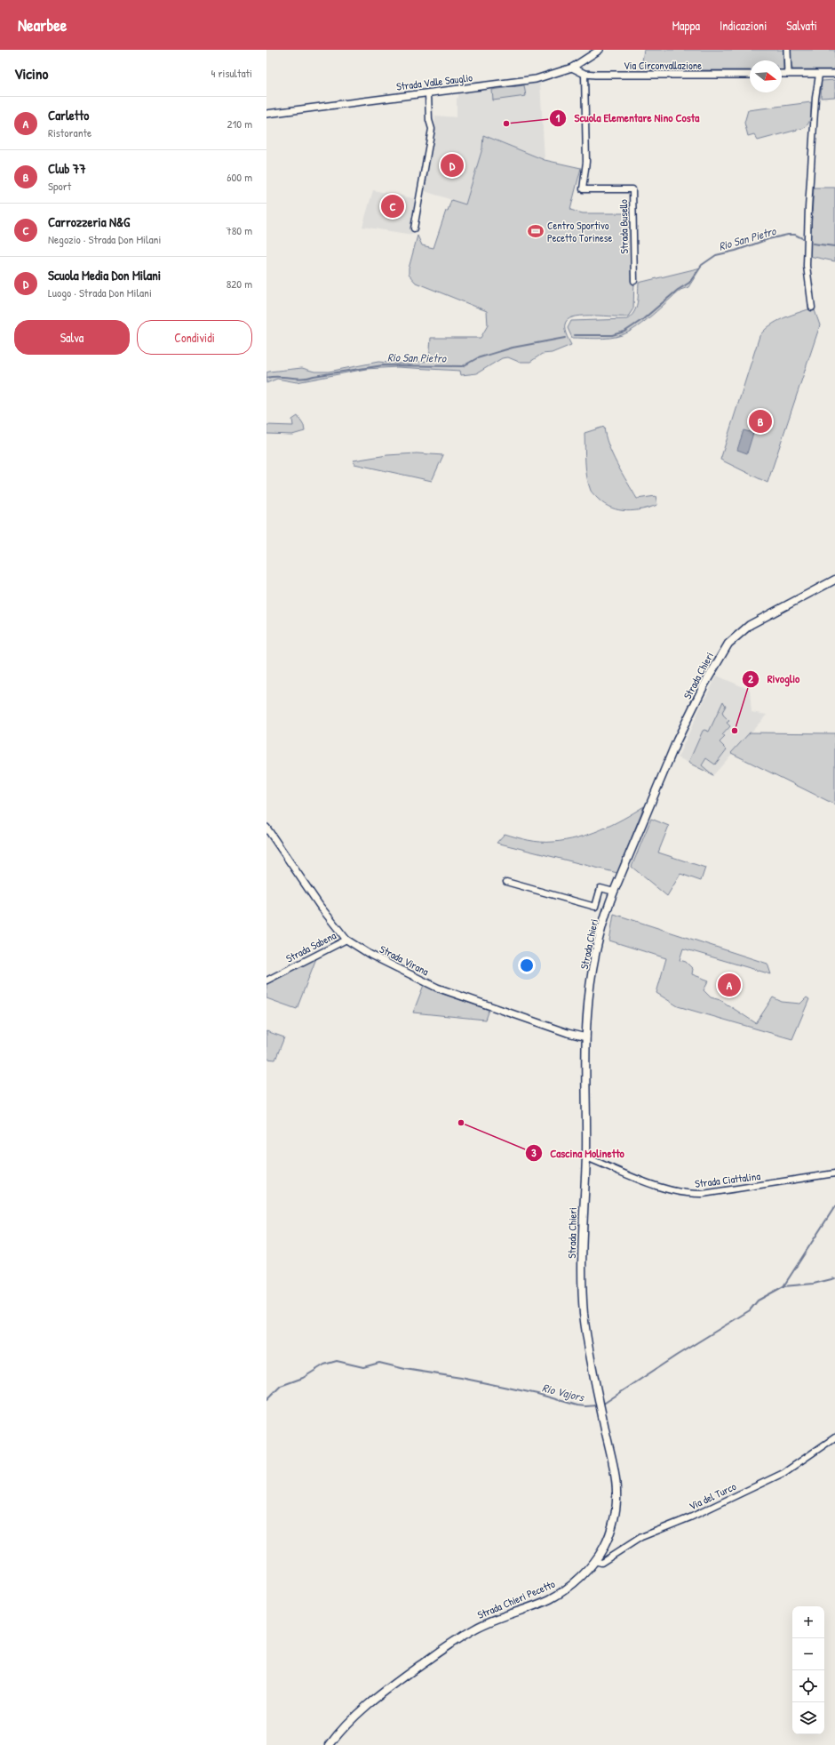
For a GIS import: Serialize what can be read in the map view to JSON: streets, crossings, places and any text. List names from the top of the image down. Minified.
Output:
{"streets":{"main road":["Strada Chieri","Strada Chieri Pecetto"],"street":["Via Circonvallazione","Strada Valle Sauglio","Strada Busello","Strada Sabena","Strada Virana","Strada Ciattalina","Via del Turco"]},"crossings":[["Via Circonvallazione","Strada Valle Sauglio"],["Via Circonvallazione","Strada Busello"],["Strada Chieri","Strada Virana"],["Strada Chieri","Strada Ciattalina"],["Strada Chieri","Strada Chieri Pecetto"],["Strada Sabena","Strada Virana"],["Via del Turco","Strada Chieri Pecetto"]],"water":["Rio San Pietro","Rio Vajors"],"places":{"other":["Scuola Elementare Nino Costa","Rivoglio","Cascina Molinetto"],"sports":["Centro Sportivo Pecetto Torinese"]},"north":"right","page":{"header":"Nearbee","nav":["Mappa","Indicazioni","Salvati"],"heading":["Vicino","4 risultati"],"list":[{"mark":"A","name":"Carletto","note":"Ristorante","value":"210 m"},{"mark":"B","name":"Club 77","note":"Sport","value":"600 m"},{"mark":"C","name":"Carrozzeria N&G","note":"Negozio · Strada Don Milani","value":"780 m"},{"mark":"D","name":"Scuola Media Don Milani","note":"Luogo · Strada Don Milani","value":"820 m"}],"pins":["D","C","B","A"],"buttons":["Salva","Condividi"],"map_buttons":["+","−"]}}
